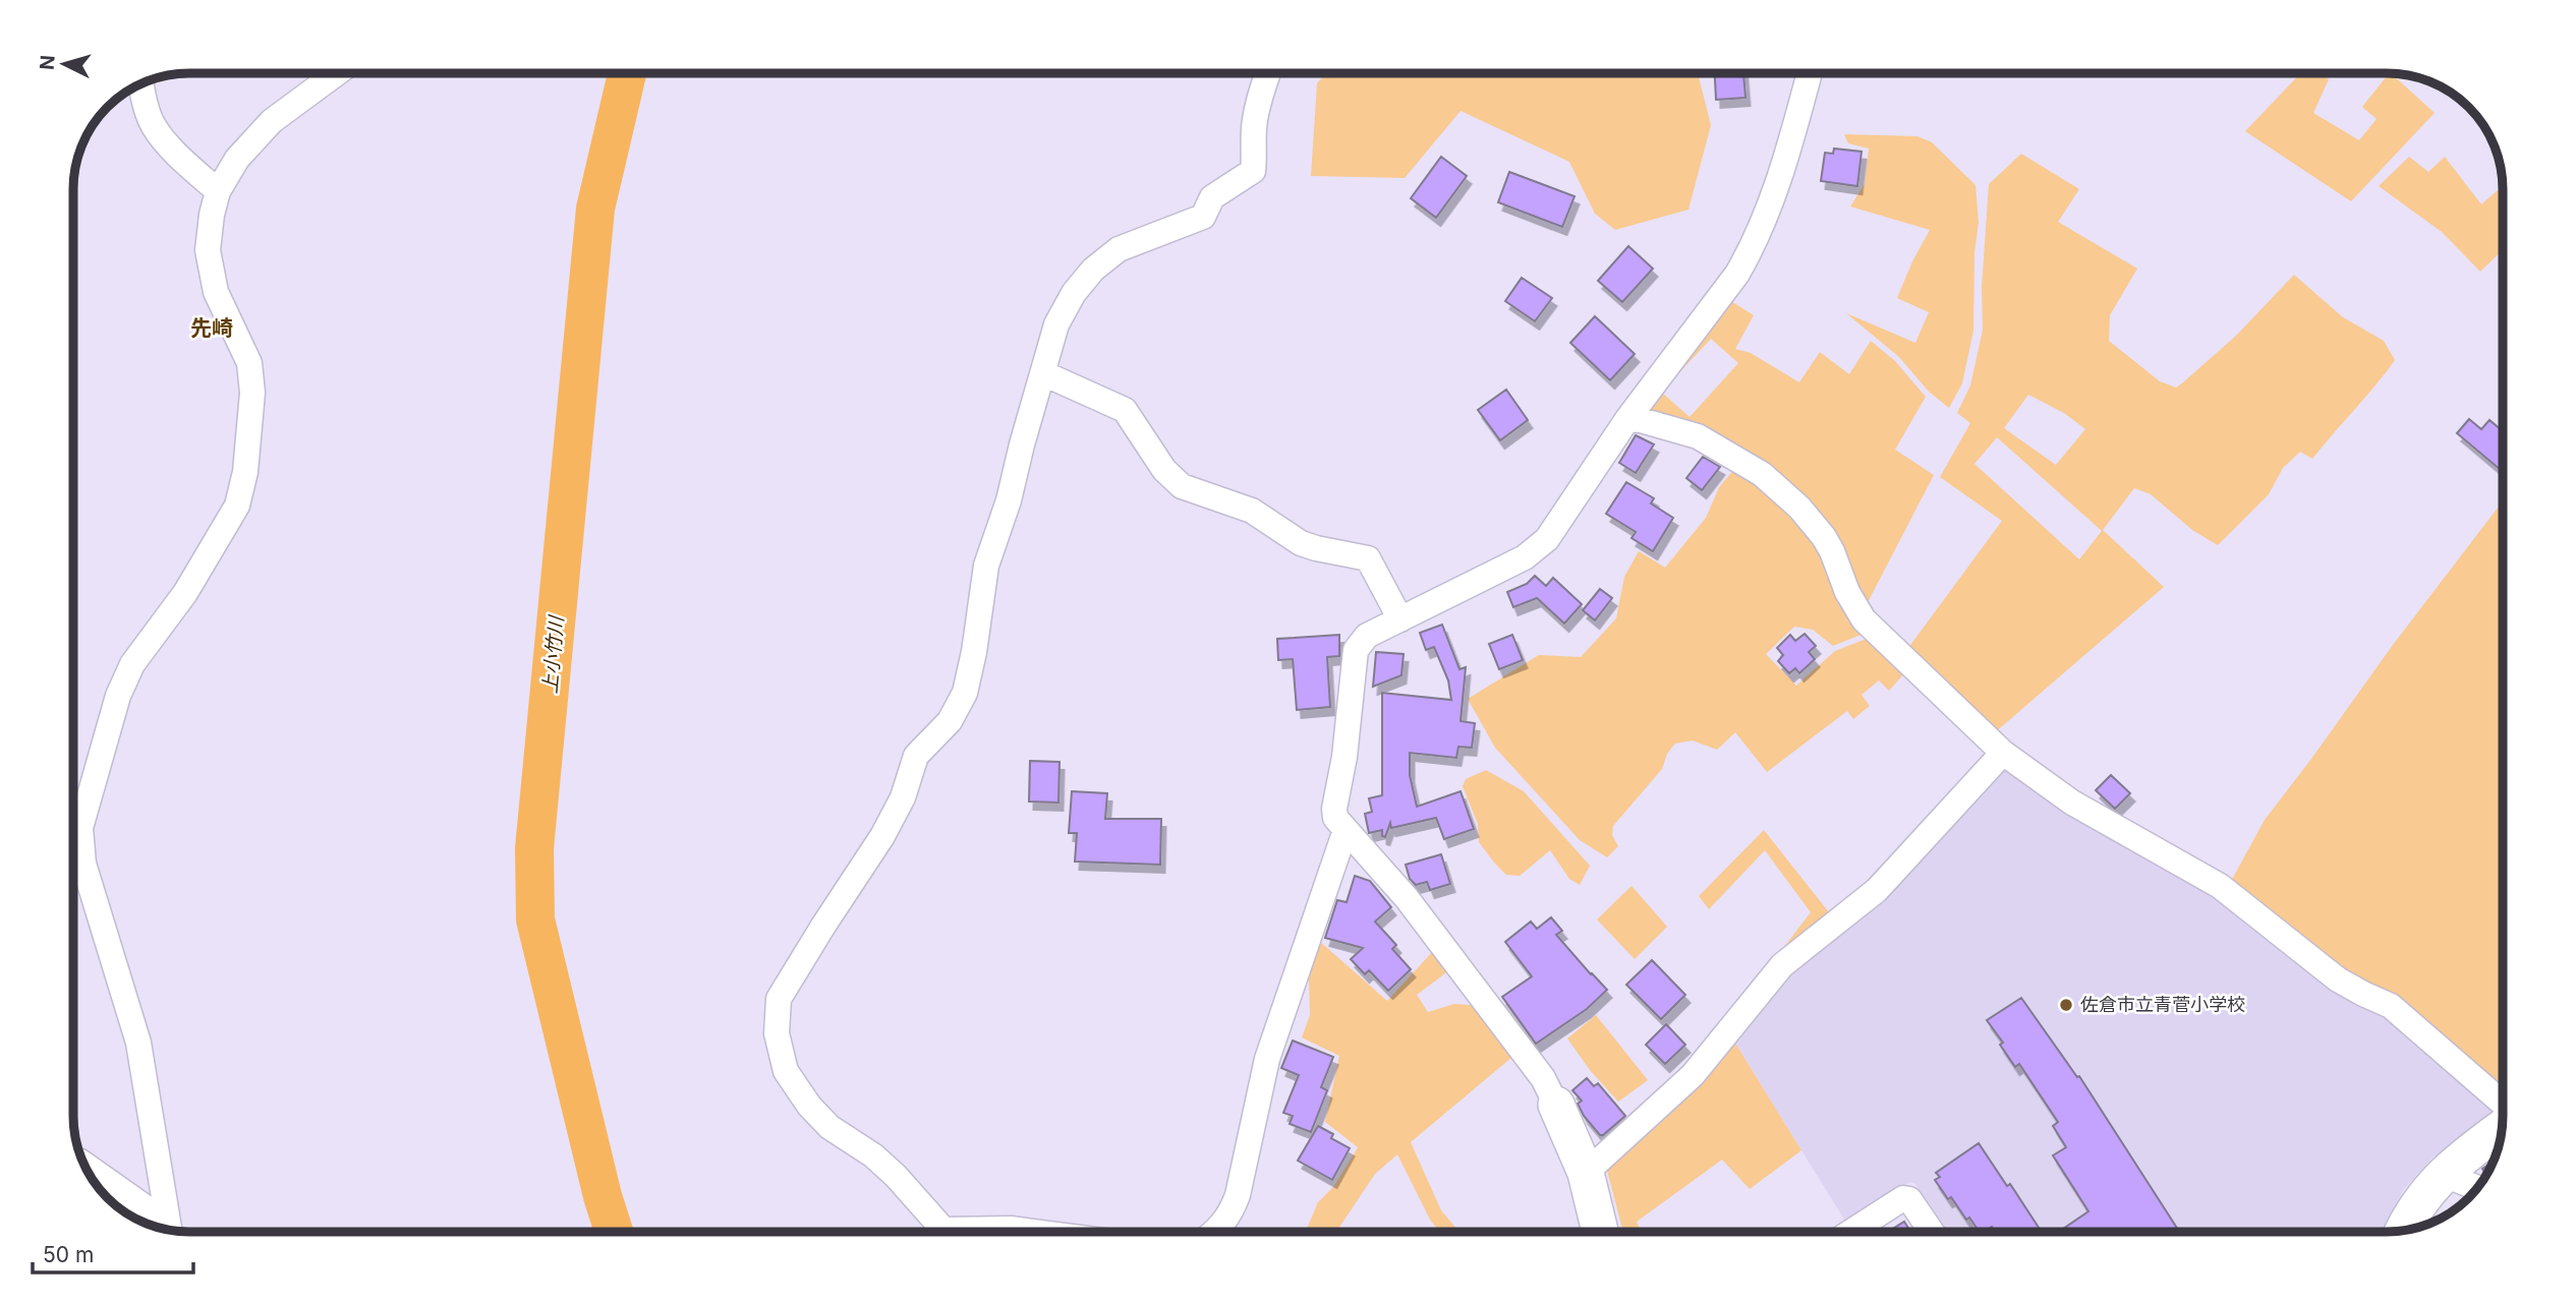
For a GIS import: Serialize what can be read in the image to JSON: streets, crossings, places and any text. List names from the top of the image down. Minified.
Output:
{"districts":["先崎"],"water":["上小竹川"],"places":["佐倉市立青菅小学校"],"scale_bar":"50 m","north":"left"}
